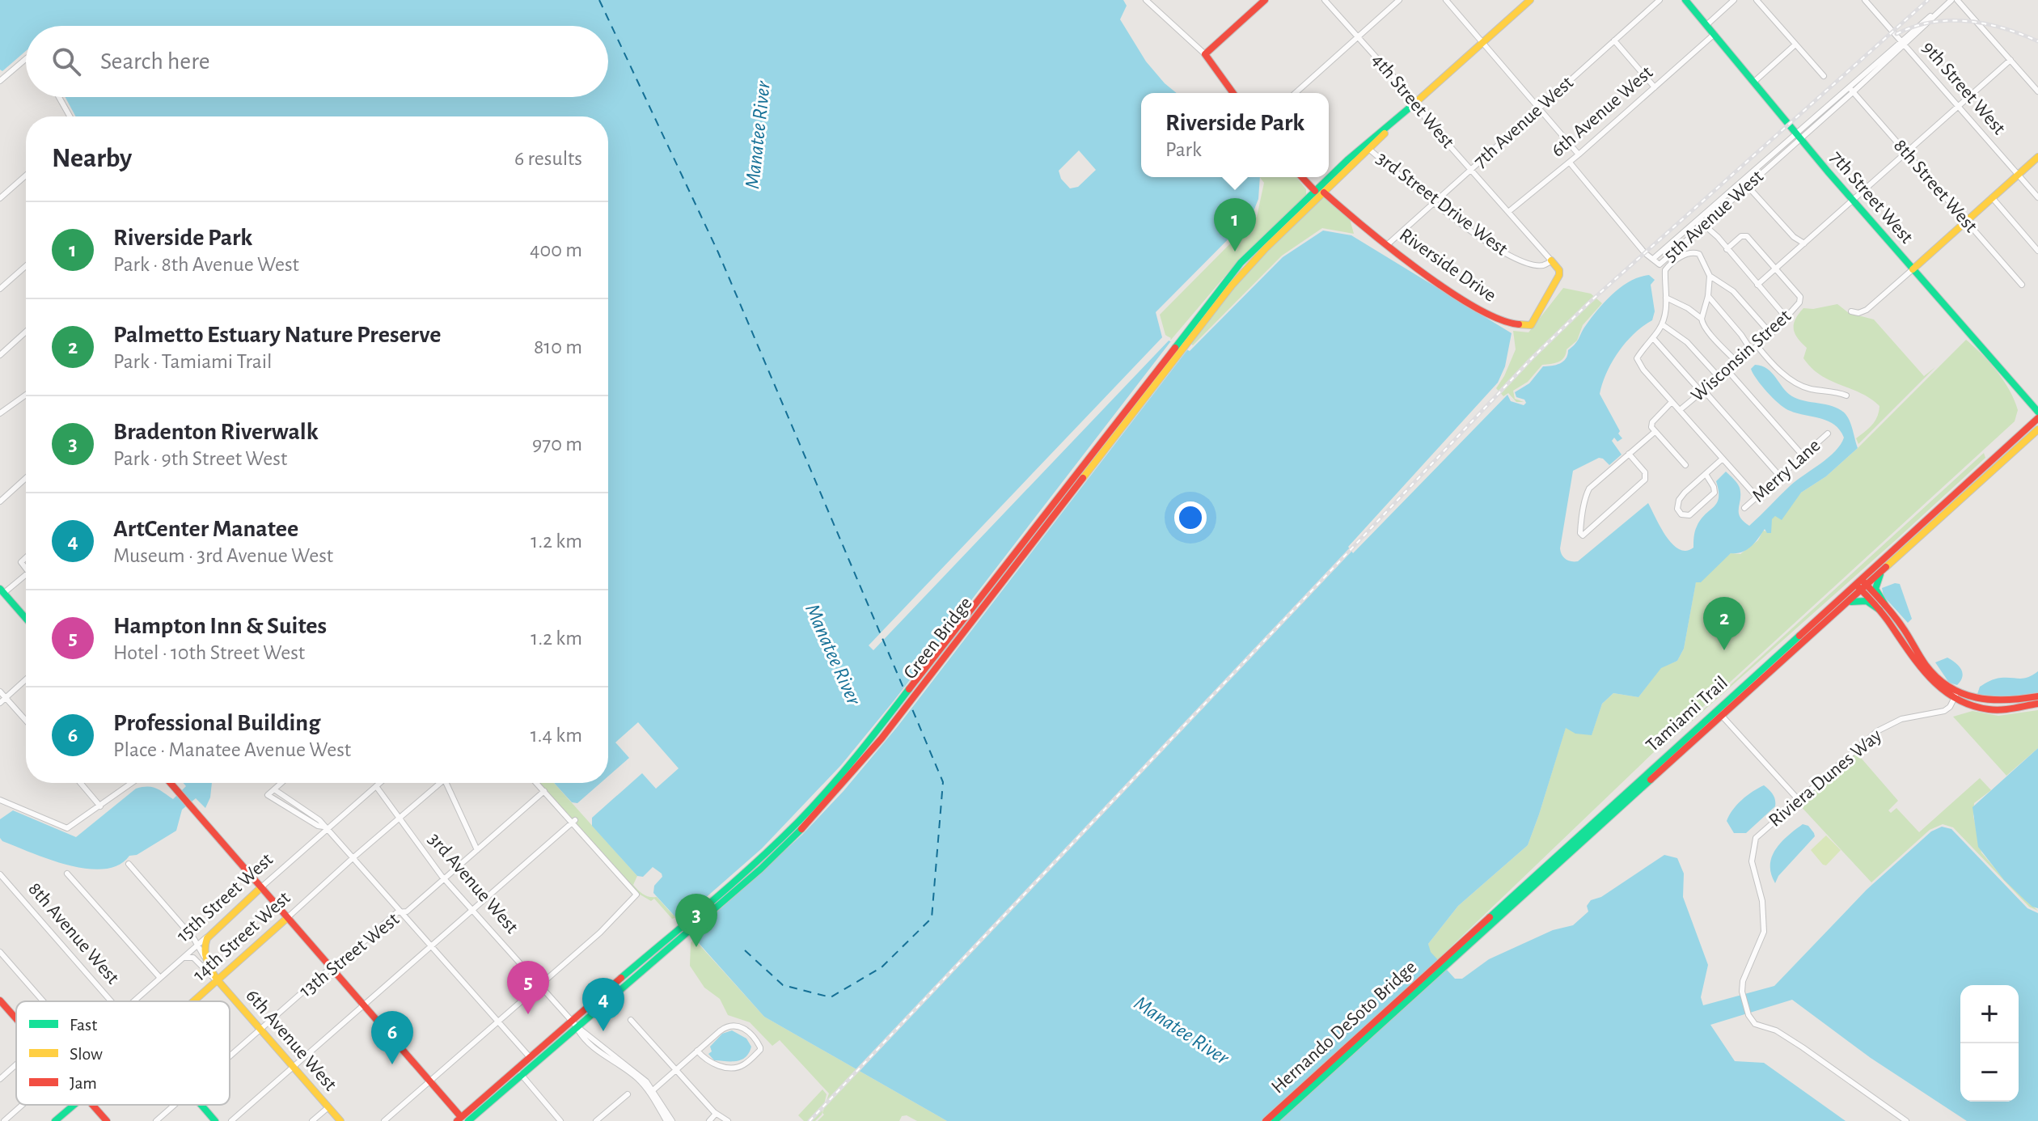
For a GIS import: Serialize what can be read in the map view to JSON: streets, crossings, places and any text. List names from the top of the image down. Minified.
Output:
{"streets":{"main road":["6th Avenue West","7th Street West","Riverside Drive","Green Bridge","Tamiami Trail","15th Street West","14th Street West","Hernando DeSoto Bridge"],"street":["9th Street West","4th Street West","7th Avenue West","8th Street West","3rd Street Drive West","5th Avenue West","Wisconsin Street","Merry Lane","Riviera Dunes Way","3rd Avenue West","8th Avenue West","13th Street West"]},"crossings":[["9th Street West","5th Avenue West"],["4th Street West","6th Avenue West"],["4th Street West","7th Avenue West"],["4th Street West","3rd Street Drive West"],["4th Street West","Riverside Drive"],["6th Avenue West","7th Street West"],["6th Avenue West","15th Street West"],["6th Avenue West","14th Street West"],["6th Avenue West","13th Street West"],["7th Avenue West","3rd Street Drive West"],["7th Avenue West","Riverside Drive"],["8th Street West","5th Avenue West"],["7th Street West","5th Avenue West"],["3rd Street Drive West","Riverside Drive"],["Green Bridge","3rd Avenue West"],["Tamiami Trail","Hernando DeSoto Bridge"],["3rd Avenue West","15th Street West"],["3rd Avenue West","14th Street West"],["3rd Avenue West","13th Street West"]],"water":["Manatee River"],"legend":["Fast","Slow","Jam"],"page":{"search":"Search here","popup":["Riverside Park","Park"],"heading":["Nearby","6 results"],"pins":["1","2","3","5","4","6"],"list":[{"mark":"1","name":"Riverside Park","note":"Park · 8th Avenue West","value":"400 m"},{"mark":"2","name":"Palmetto Estuary Nature Preserve","note":"Park · Tamiami Trail","value":"810 m"},{"mark":"3","name":"Bradenton Riverwalk","note":"Park · 9th Street West","value":"970 m"},{"mark":"4","name":"ArtCenter Manatee","note":"Museum · 3rd Avenue West","value":"1.2 km"},{"mark":"5","name":"Hampton Inn & Suites","note":"Hotel · 10th Street West","value":"1.2 km"},{"mark":"6","name":"Professional Building","note":"Place · Manatee Avenue West","value":"1.4 km"}],"map_buttons":["+","−"]}}
